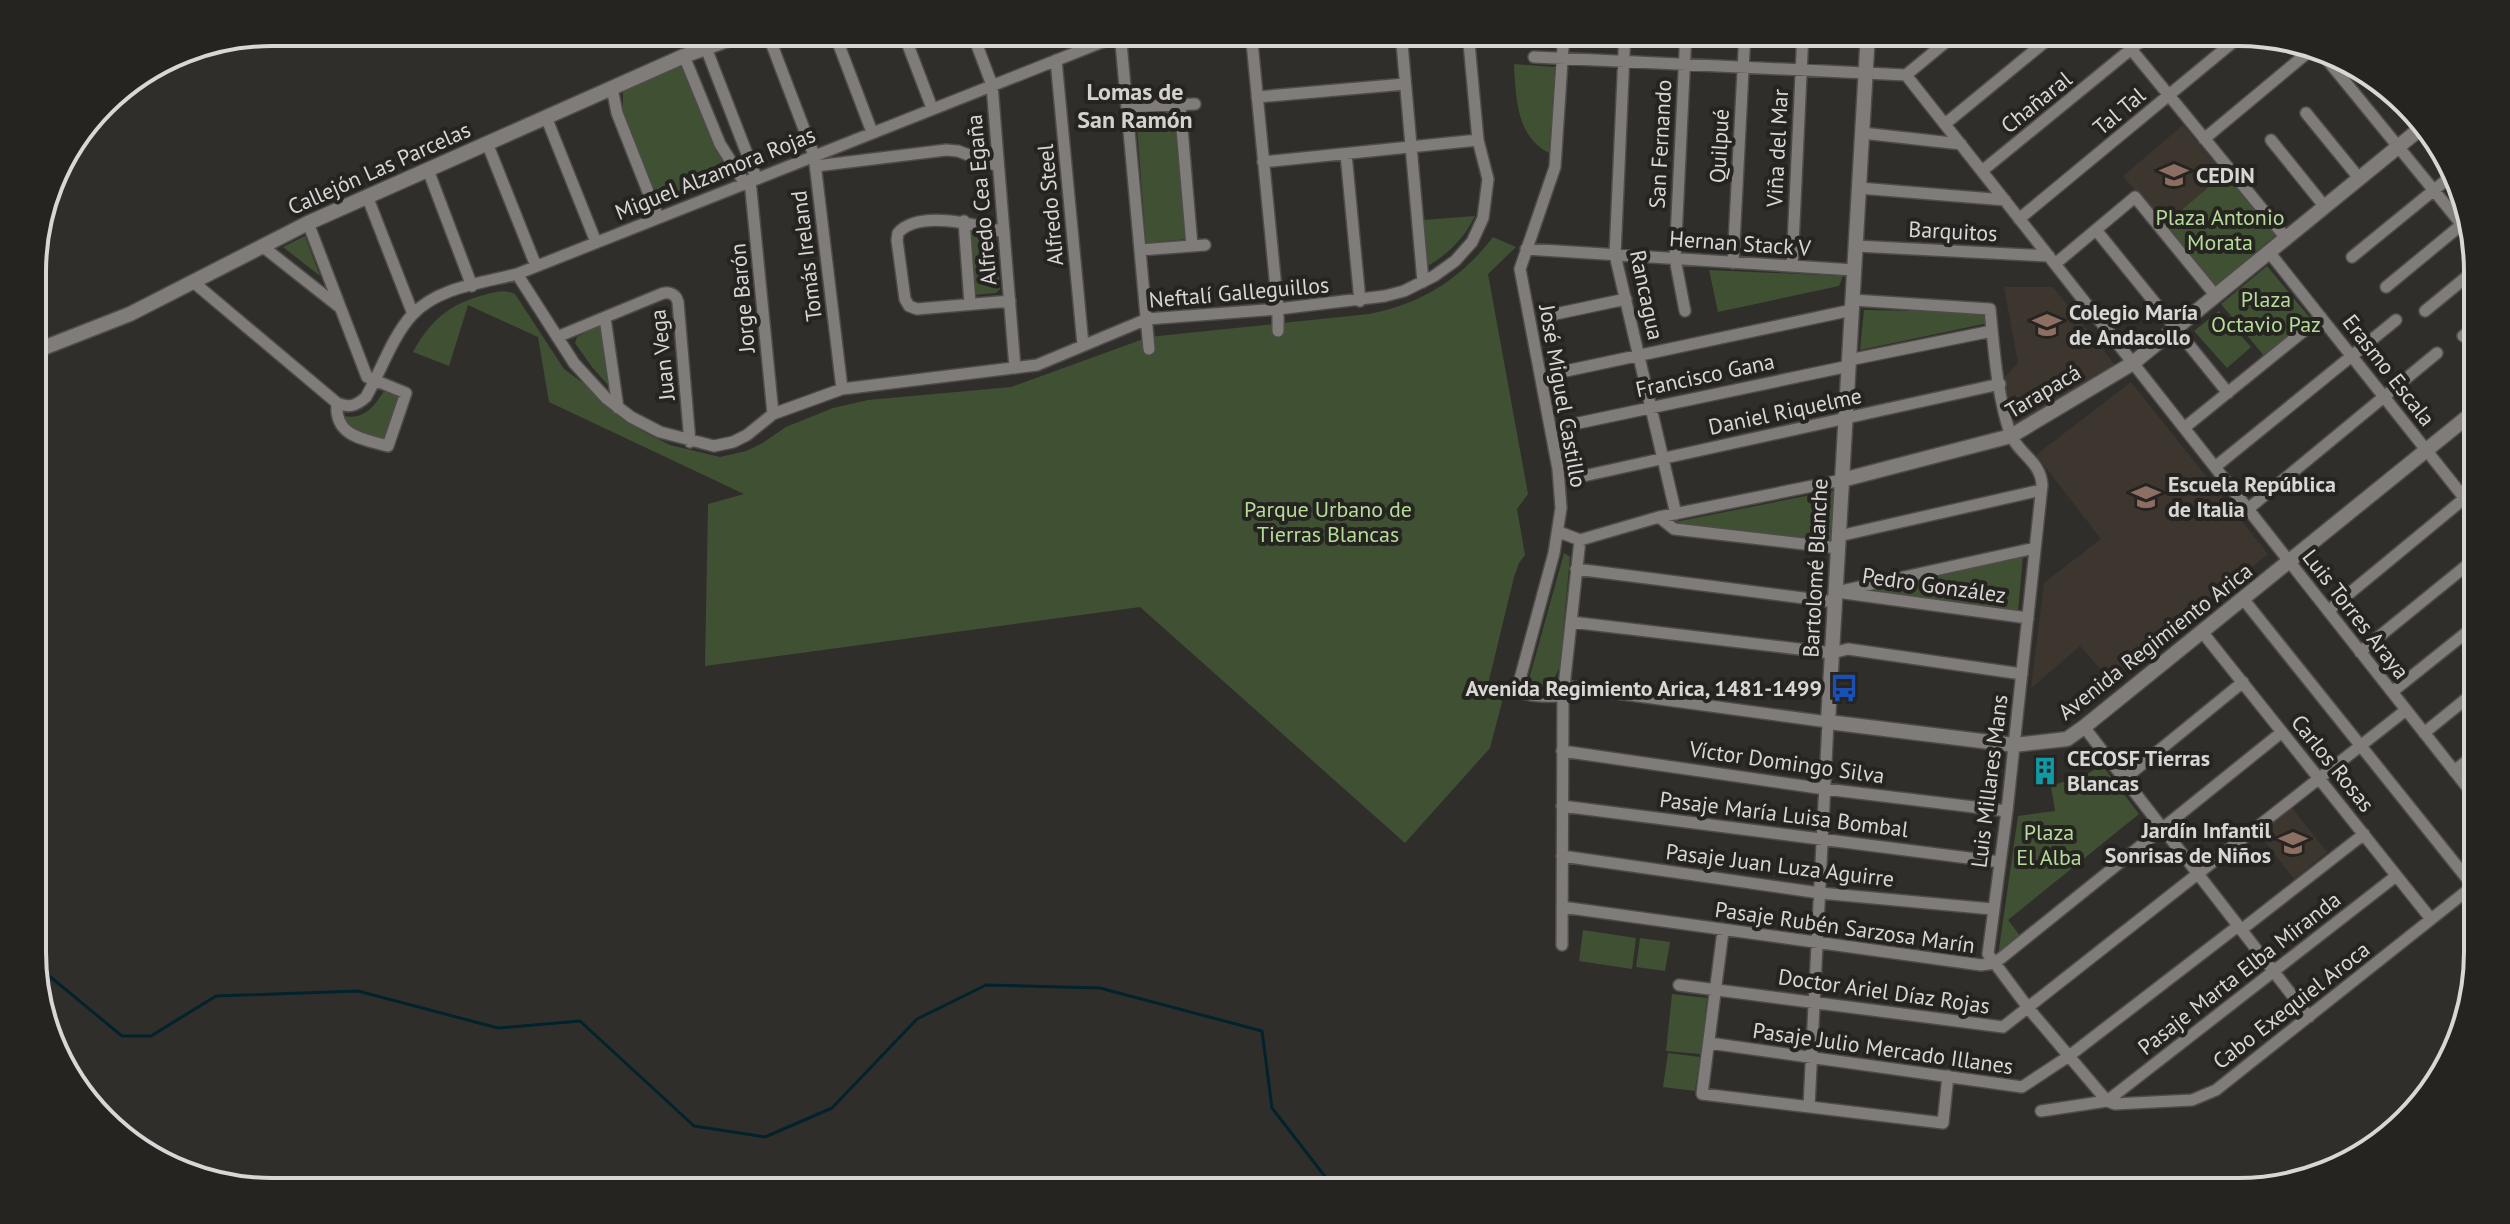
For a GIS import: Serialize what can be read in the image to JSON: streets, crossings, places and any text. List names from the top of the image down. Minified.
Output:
{"streets":{"street":["Chañaral","Tal Tal","San Fernando","Quilpué","Viña del Mar","Callejón Las Parcelas","Miguel Alzamora Rojas","Alfredo Cea Egaña","Alfredo Steel","Barquitos","Hernan Stack V","Tomás Ireland","Neftalí Galleguillos","Rancagua","Jorge Barón","Juan Vega","Erasmo Escala","Francisco Gana","Tarapacá","José Miguel Castillo","Daniel Riquelme","Bartolomé Blanche","Pedro González","Luis Torres Araya","Avenida Regimiento Arica","Víctor Domingo Silva","Carlos Rosas","Luis Millares Mans","Pasaje María Luisa Bombal","Pasaje Juan Luza Aguirre","Pasaje Rubén Sarzosa Marín","Pasaje Marta Elba Miranda","Doctor Ariel Díaz Rojas","Cabo Exequiel Aroca","Pasaje Julio Mercado Illanes"]},"crossings":[["Chañaral","Luis Torres Araya"],["Tal Tal","Luis Torres Araya"],["San Fernando","Hernan Stack V"],["Quilpué","Hernan Stack V"],["Viña del Mar","Hernan Stack V"],["Callejón Las Parcelas","Jorge Barón"],["Miguel Alzamora Rojas","Alfredo Cea Egaña"],["Miguel Alzamora Rojas","Alfredo Steel"],["Miguel Alzamora Rojas","Tomás Ireland"],["Miguel Alzamora Rojas","Neftalí Galleguillos"],["Miguel Alzamora Rojas","Jorge Barón"],["Alfredo Cea Egaña","Neftalí Galleguillos"],["Alfredo Steel","Neftalí Galleguillos"],["Barquitos","Bartolomé Blanche"],["Barquitos","Luis Torres Araya"],["Hernan Stack V","Rancagua"],["Hernan Stack V","José Miguel Castillo"],["Hernan Stack V","Bartolomé Blanche"],["Tomás Ireland","Neftalí Galleguillos"],["Neftalí Galleguillos","Jorge Barón"],["Neftalí Galleguillos","Juan Vega"],["Rancagua","Francisco Gana"],["Rancagua","Tarapacá"],["Rancagua","Daniel Riquelme"],["Erasmo Escala","Tarapacá"],["Erasmo Escala","Avenida Regimiento Arica"],["Francisco Gana","Bartolomé Blanche"],["Tarapacá","Bartolomé Blanche"],["Tarapacá","Luis Torres Araya"],["Tarapacá","Luis Millares Mans"],["José Miguel Castillo","Avenida Regimiento Arica"],["Daniel Riquelme","Bartolomé Blanche"],["Bartolomé Blanche","Pedro González"],["Bartolomé Blanche","Avenida Regimiento Arica"],["Bartolomé Blanche","Víctor Domingo Silva"],["Bartolomé Blanche","Pasaje María Luisa Bombal"],["Bartolomé Blanche","Pasaje Juan Luza Aguirre"],["Bartolomé Blanche","Pasaje Rubén Sarzosa Marín"],["Bartolomé Blanche","Doctor Ariel Díaz Rojas"],["Bartolomé Blanche","Pasaje Julio Mercado Illanes"],["Pedro González","Luis Millares Mans"],["Luis Torres Araya","Avenida Regimiento Arica"],["Luis Torres Araya","Doctor Ariel Díaz Rojas"],["Avenida Regimiento Arica","Carlos Rosas"],["Avenida Regimiento Arica","Luis Millares Mans"],["Víctor Domingo Silva","Luis Millares Mans"],["Carlos Rosas","Pasaje Rubén Sarzosa Marín"],["Carlos Rosas","Pasaje Marta Elba Miranda"],["Carlos Rosas","Doctor Ariel Díaz Rojas"],["Carlos Rosas","Cabo Exequiel Aroca"],["Carlos Rosas","Pasaje Julio Mercado Illanes"],["Luis Millares Mans","Pasaje María Luisa Bombal"],["Luis Millares Mans","Pasaje Juan Luza Aguirre"],["Luis Millares Mans","Pasaje Rubén Sarzosa Marín"],["Luis Millares Mans","Pasaje Marta Elba Miranda"],["Luis Millares Mans","Doctor Ariel Díaz Rojas"],["Luis Millares Mans","Cabo Exequiel Aroca"],["Luis Millares Mans","Pasaje Julio Mercado Illanes"],["Pasaje Marta Elba Miranda","Cabo Exequiel Aroca"]],"districts":["Lomas de San Ramón"],"parks":["Plaza Antonio Morata","Plaza Octavio Paz","Parque Urbano de Tierras Blancas","Plaza El Alba"],"places":{"school or university":["CEDIN","Colegio María de Andacollo","Escuela República de Italia","Jardín Infantil Sonrisas de Niños"],"bus stop":["Avenida Regimiento Arica, 1481-1499"],"building":["CECOSF Tierras Blancas"]}}
